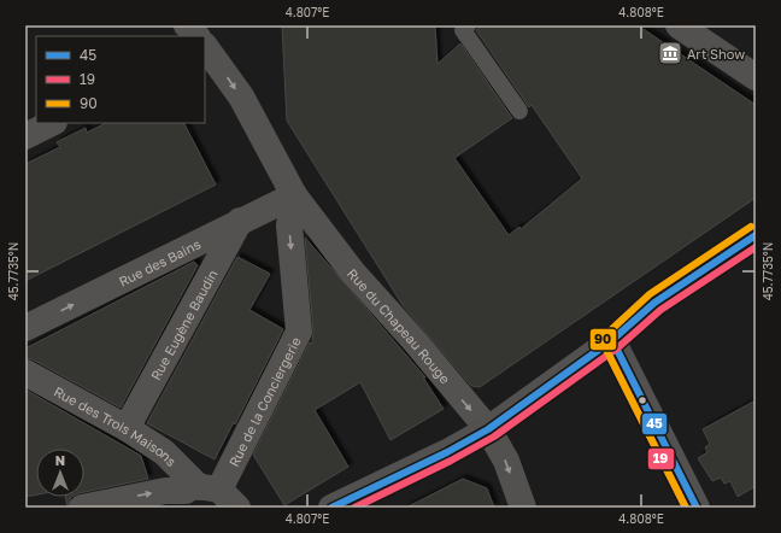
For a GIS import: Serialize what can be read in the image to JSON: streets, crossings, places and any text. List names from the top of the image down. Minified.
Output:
{"streets":{"street":["Rue des Bains","Rue Eugène Baudin","Rue du Chapeau Rouge","Rue de la Conciergerie","Rue des Trois Maisons"]},"crossings":[["Rue des Bains","Rue Eugène Baudin"],["Rue des Bains","Rue du Chapeau Rouge"],["Rue des Bains","Rue de la Conciergerie"],["Rue Eugène Baudin","Rue des Trois Maisons"],["Rue du Chapeau Rouge","Rue de la Conciergerie"],["Rue de la Conciergerie","Rue des Trois Maisons"]],"one_way":["Rue du Chapeau Rouge","Rue de la Conciergerie"],"places":{"museum":["Art Show"]},"lines":["transit line 90","transit line 45","transit line 19"],"legend":["45","19","90"],"north":"top","coordinates":["4.807°E","4.808°E","45.7735°N"]}
